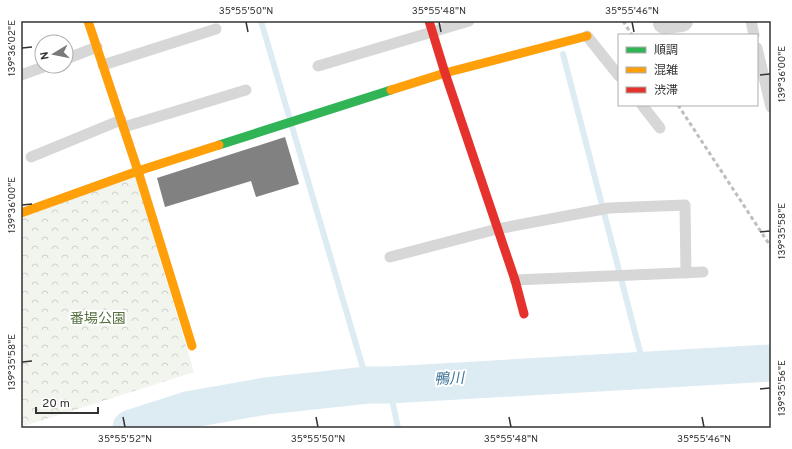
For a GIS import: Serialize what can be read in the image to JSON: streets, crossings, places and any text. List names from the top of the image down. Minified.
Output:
{"water":["鴨川"],"parks":["番場公園"],"legend":["順調","混雑","渋滞"],"scale_bar":"20 m","north":"left","coordinates":["35°55'50\"N","35°55'48\"N","35°55'46\"N","139°36'02\"E","139°36'00\"E","139°35'58\"E","139°35'56\"E","35°55'52\"N"]}
